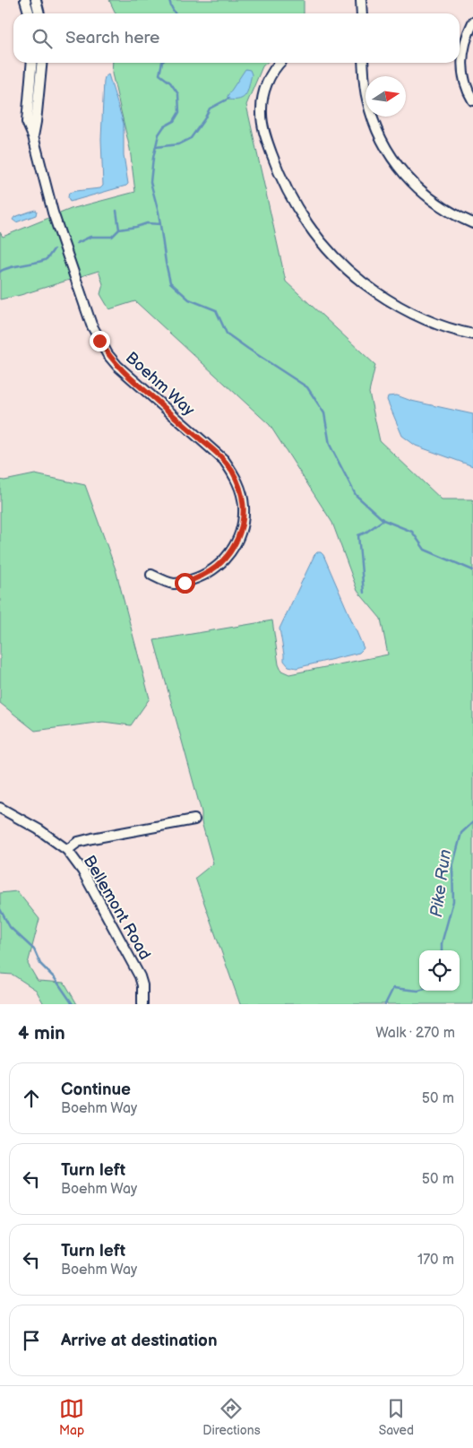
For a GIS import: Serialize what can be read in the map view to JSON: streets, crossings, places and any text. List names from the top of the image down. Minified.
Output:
{"streets":{"street":["Boehm Way","Bellemont Road"]},"water":["Pike Run"],"north":"right","page":{"search":"Search here","heading":["4 min","Walk · 270 m"],"list":[["Continue","Boehm Way","50 m"],["Turn left","Boehm Way","50 m"],["Turn left","Boehm Way","170 m"],"Arrive at destination"],"nav":["Map","Directions","Saved"]}}
